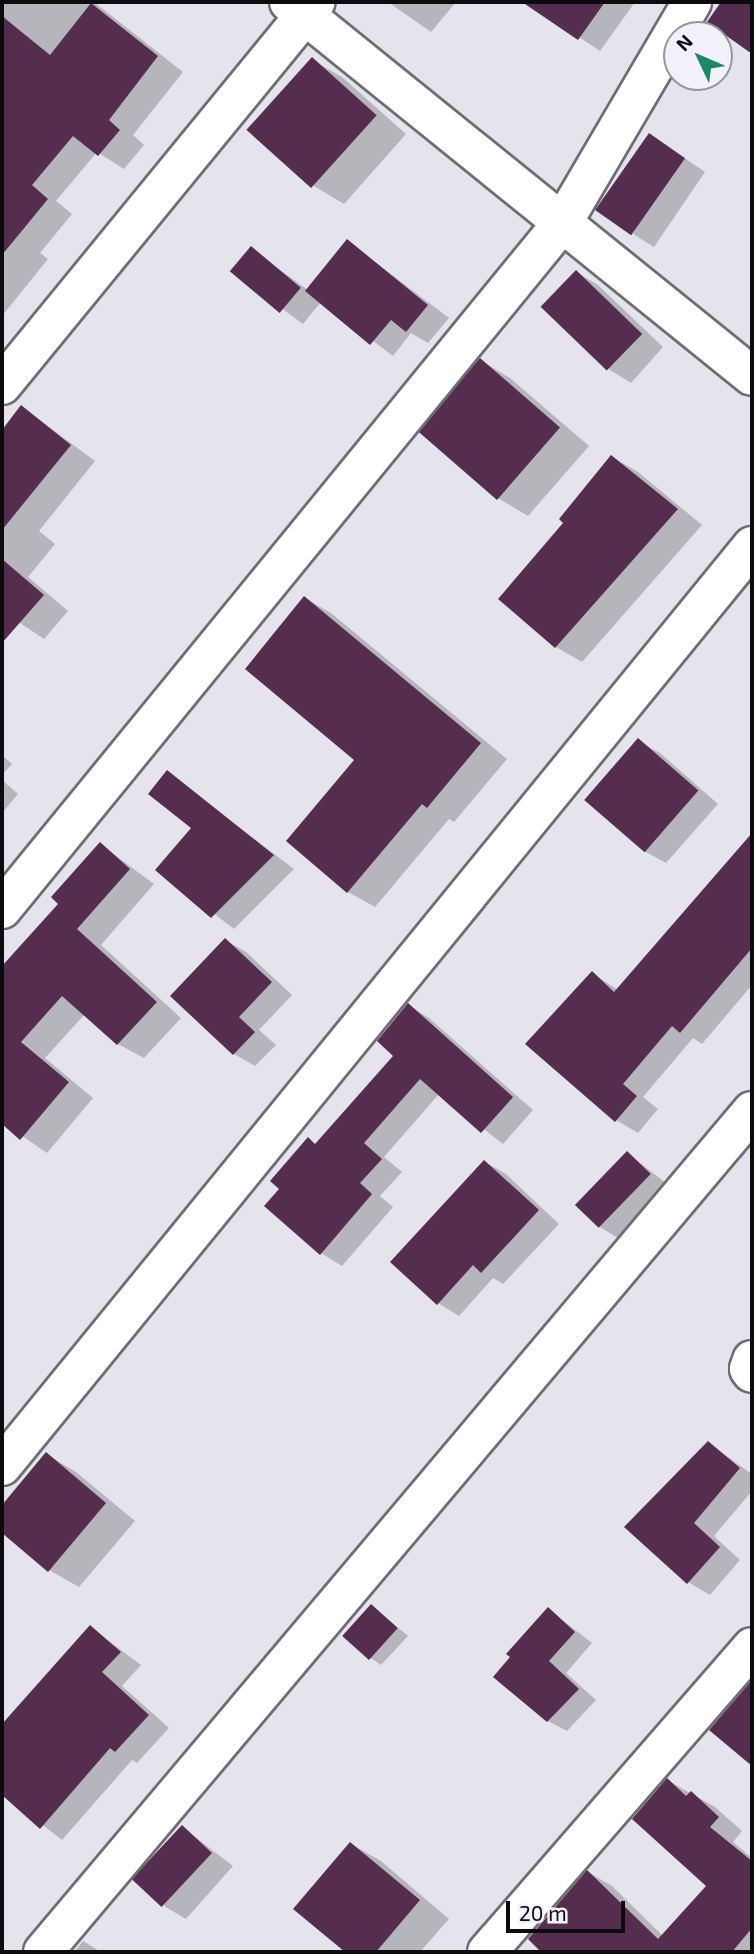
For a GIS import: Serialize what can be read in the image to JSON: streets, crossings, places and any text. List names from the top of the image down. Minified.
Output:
{"scale_bar":"20 m","north":"top left"}
